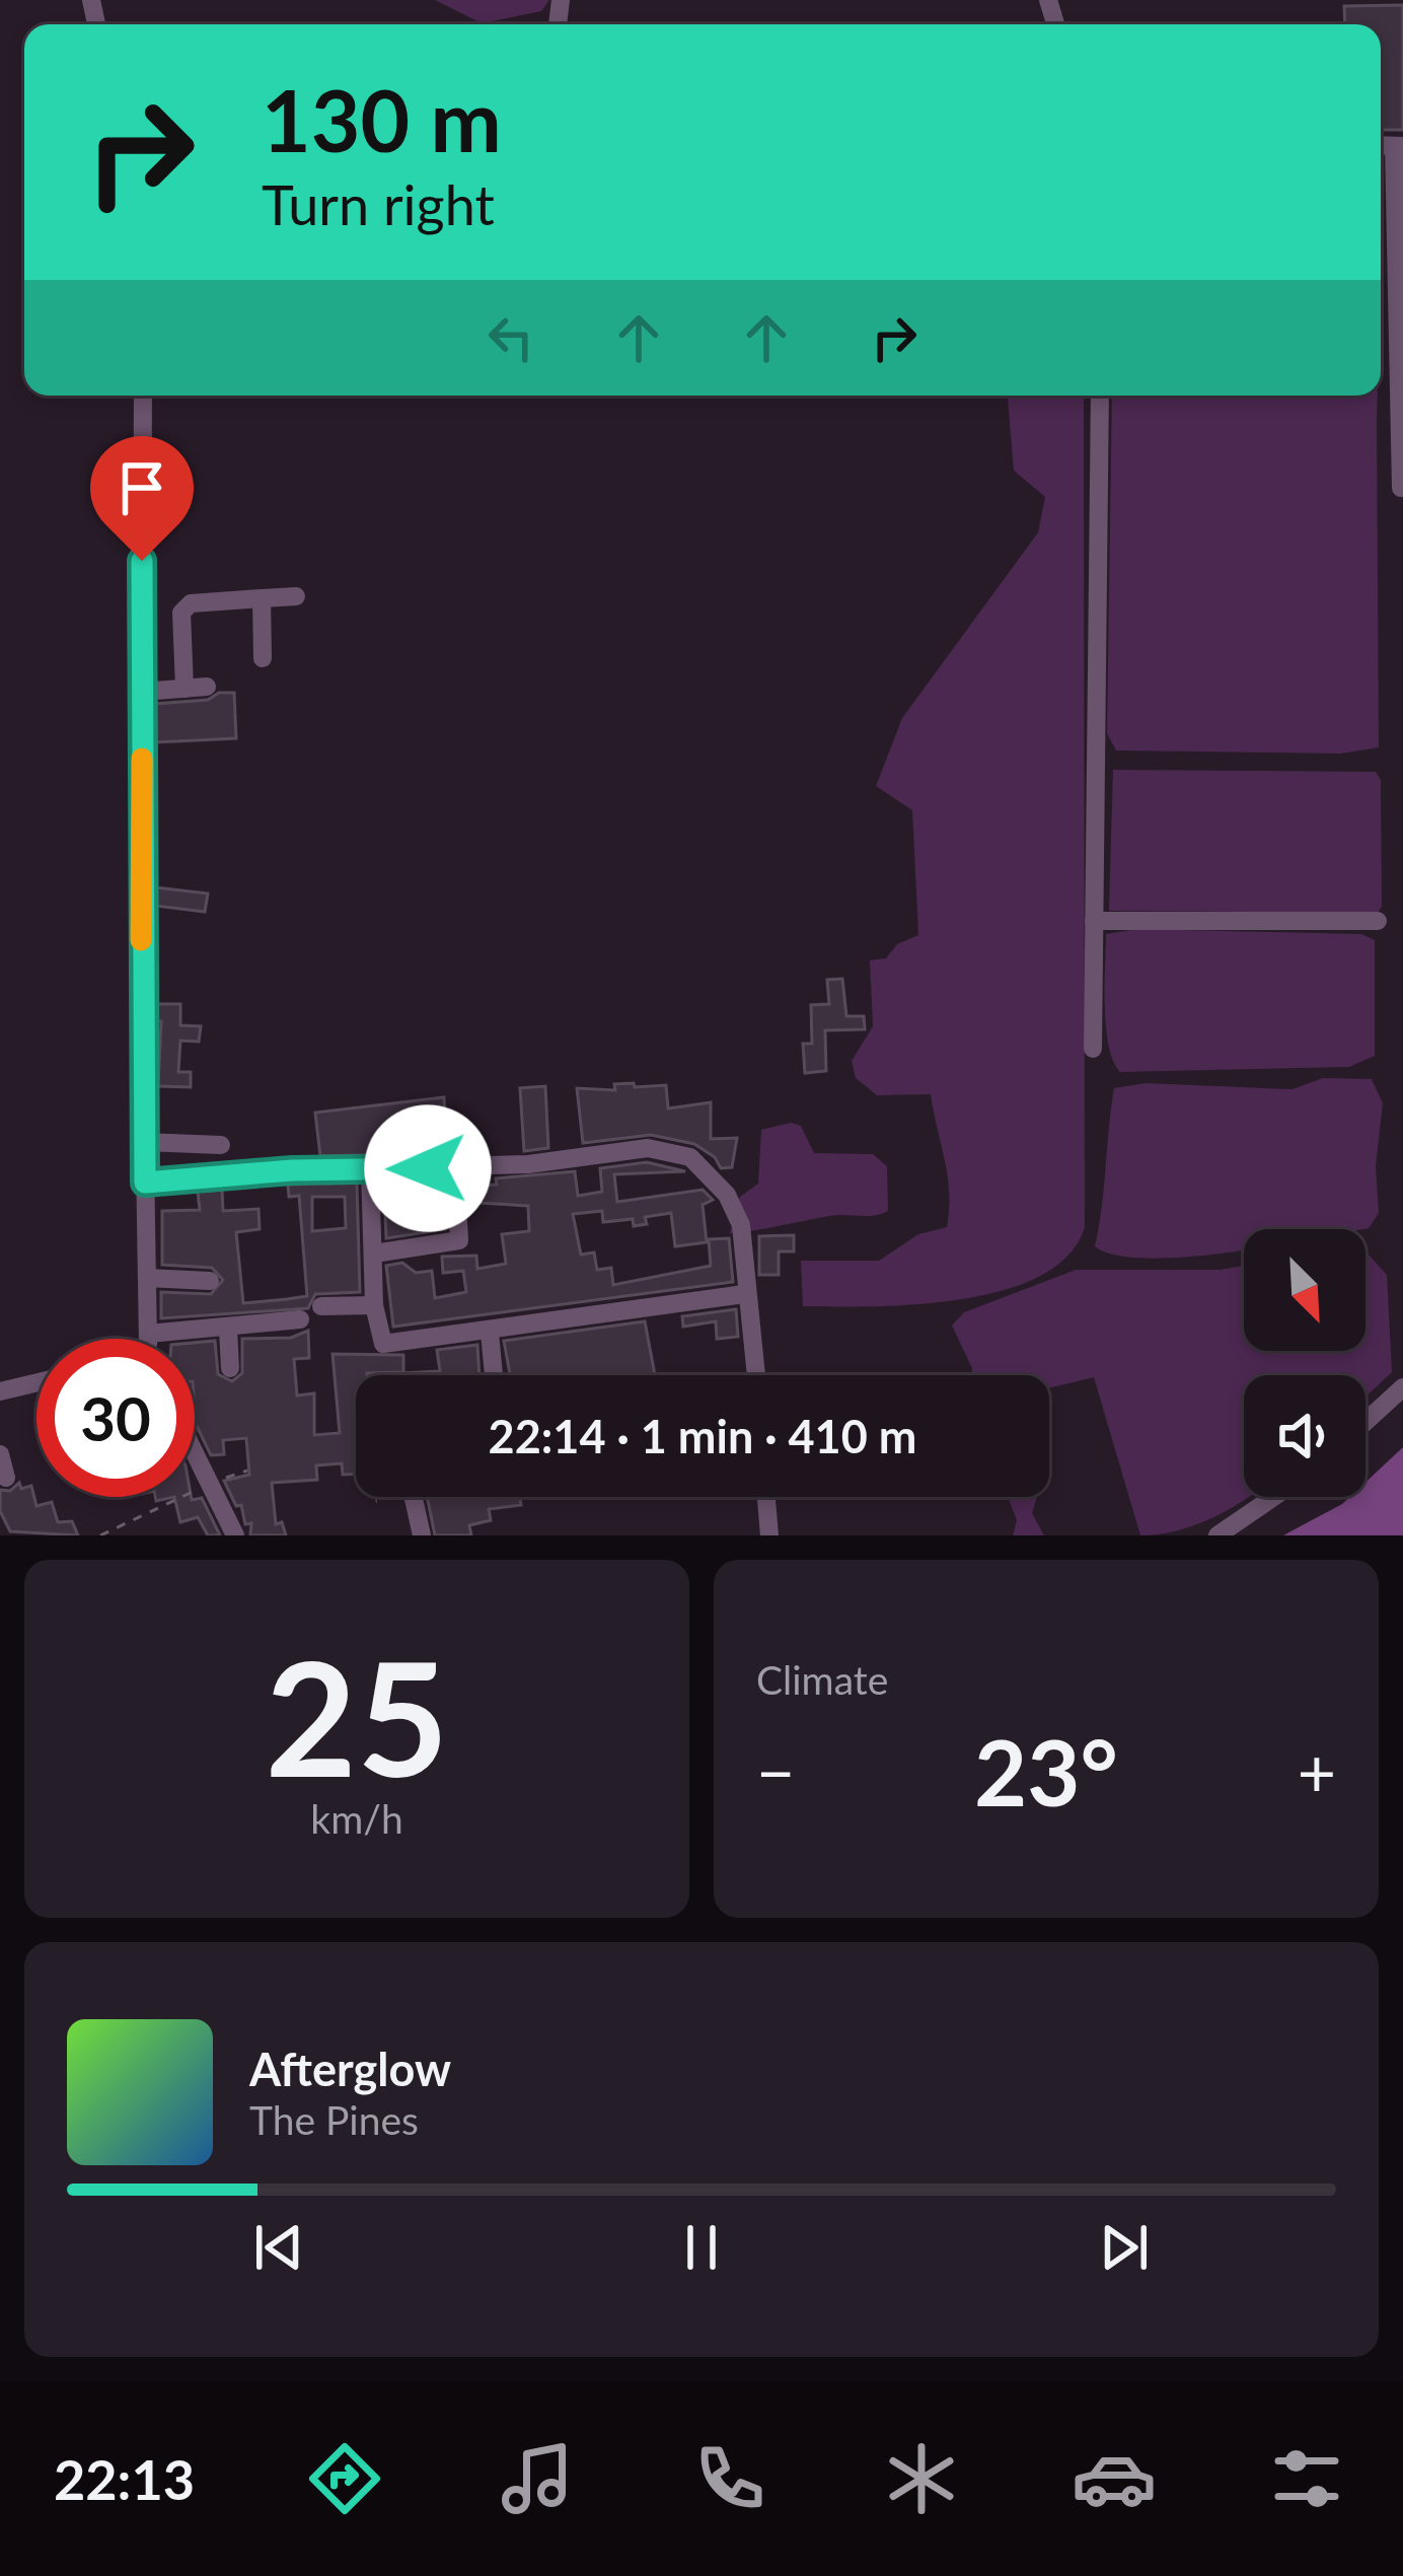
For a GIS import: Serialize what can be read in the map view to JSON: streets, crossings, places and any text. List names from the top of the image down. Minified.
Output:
{"north":"bottom right","page":{"turn":["130 m","Turn right"],"limit":"30","trip":"22:14 · 1 min · 410 m","tile":[["25","km/h"],"Climate"],"heat":["−","23°","+"],"song":["Afterglow","The Pines"],"tabs":"22:13"}}
